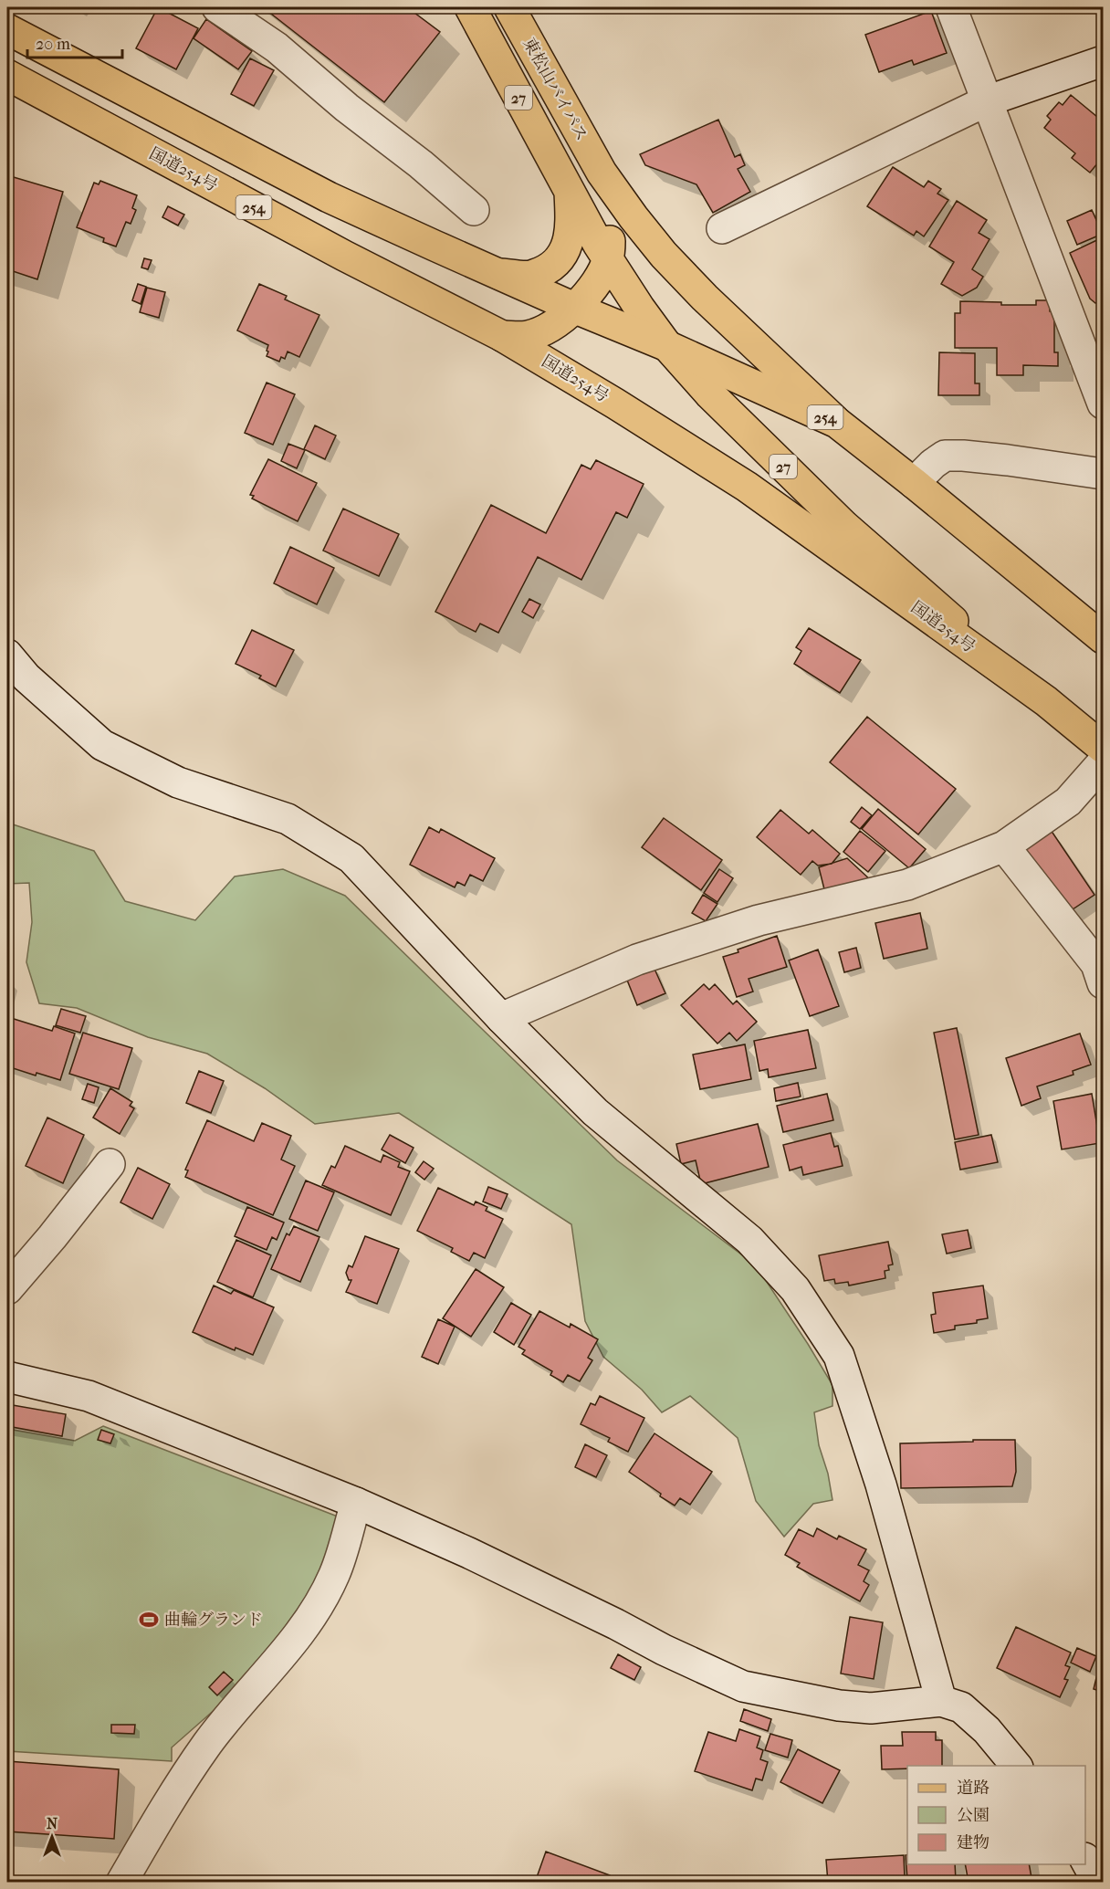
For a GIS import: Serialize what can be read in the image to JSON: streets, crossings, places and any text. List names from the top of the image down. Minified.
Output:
{"streets":{"main road":["東松山バイパス","27","国道254号","254"]},"crossings":[["東松山バイパス","27"],["27","国道254号"],["27","254"]],"places":{"sports":["曲輪グランド"]},"legend":["道路","公園","建物"],"scale_bar":"20 m","north":"top"}
